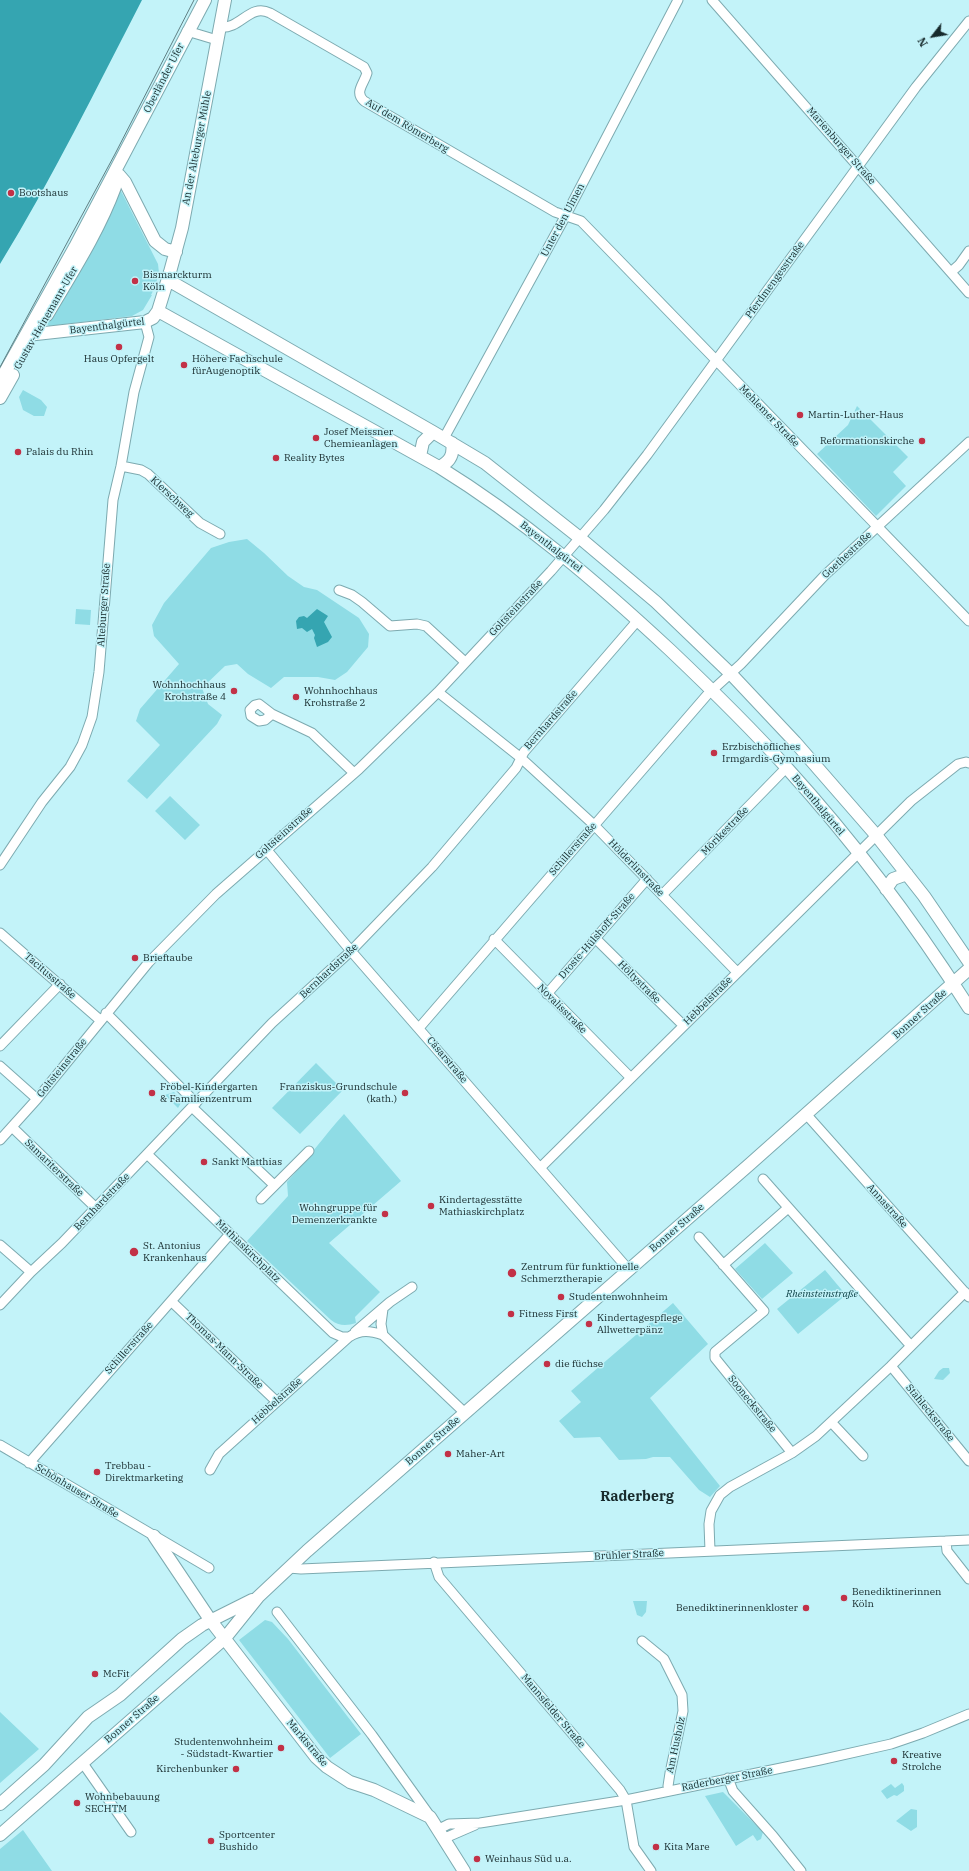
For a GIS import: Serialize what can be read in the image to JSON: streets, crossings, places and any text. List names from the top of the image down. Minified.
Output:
{"streets":{"main road":["Oberländer Ufer","An der Alteburger Mühle","Gustav-Heinemann-Ufer","Bayenthalgürtel","Bonner Straße","Schönhauser Straße","Marktstraße"],"street":["Auf dem Römerberg","Marienburger Straße","Unter den Ulmen","Pferdmengesstraße","Mehlemer Straße","Klerschweg","Goethestraße","Alteburger Straße","Goltsteinstraße","Bernhardstraße","Mörikestraße","Schillerstraße","Hölderlinstraße","Droste-Hülshoff-Straße","Tacitusstraße","Höltystraße","Hebbelstraße","Novalisstraße","Cäsarstraße","Samariterstraße","Annastraße","Mathiaskirchplatz","Thomas-Mann-Straße","Sooneckstraße","Stahleckstraße","Brühler Straße","Mannsfelder Straße","Am Husholz","Raderberger Straße"]},"crossings":[["Oberländer Ufer","Gustav-Heinemann-Ufer"],["Auf dem Römerberg","An der Alteburger Mühle"],["Auf dem Römerberg","Unter den Ulmen"],["Auf dem Römerberg","Mehlemer Straße"],["Marienburger Straße","Pferdmengesstraße"],["An der Alteburger Mühle","Bayenthalgürtel"],["Unter den Ulmen","Bayenthalgürtel"],["Unter den Ulmen","Mehlemer Straße"],["Pferdmengesstraße","Mehlemer Straße"],["Pferdmengesstraße","Goltsteinstraße"],["Gustav-Heinemann-Ufer","Bayenthalgürtel"],["Bayenthalgürtel","Alteburger Straße"],["Bayenthalgürtel","Goltsteinstraße"],["Bayenthalgürtel","Bernhardstraße"],["Bayenthalgürtel","Mörikestraße"],["Bayenthalgürtel","Schillerstraße"],["Bayenthalgürtel","Hebbelstraße"],["Bayenthalgürtel","Bonner Straße"],["Mehlemer Straße","Goethestraße"],["Klerschweg","Alteburger Straße"],["Goethestraße","Schillerstraße"],["Goltsteinstraße","Hölderlinstraße"],["Goltsteinstraße","Tacitusstraße"],["Goltsteinstraße","Cäsarstraße"],["Goltsteinstraße","Samariterstraße"],["Bernhardstraße","Hölderlinstraße"],["Bernhardstraße","Tacitusstraße"],["Bernhardstraße","Cäsarstraße"],["Bernhardstraße","Samariterstraße"],["Bernhardstraße","Mathiaskirchplatz"],["Mörikestraße","Hölderlinstraße"],["Schillerstraße","Hölderlinstraße"],["Schillerstraße","Novalisstraße"],["Schillerstraße","Cäsarstraße"],["Schillerstraße","Mathiaskirchplatz"],["Schillerstraße","Thomas-Mann-Straße"],["Schillerstraße","Schönhauser Straße"],["Hölderlinstraße","Droste-Hülshoff-Straße"],["Hölderlinstraße","Hebbelstraße"],["Droste-Hülshoff-Straße","Höltystraße"],["Droste-Hülshoff-Straße","Novalisstraße"],["Höltystraße","Hebbelstraße"],["Hebbelstraße","Novalisstraße"],["Hebbelstraße","Cäsarstraße"],["Hebbelstraße","Mathiaskirchplatz"],["Hebbelstraße","Thomas-Mann-Straße"],["Bonner Straße","Cäsarstraße"],["Bonner Straße","Annastraße"],["Bonner Straße","Schönhauser Straße"],["Bonner Straße","Brühler Straße"],["Bonner Straße","Marktstraße"],["Schönhauser Straße","Marktstraße"],["Brühler Straße","Mannsfelder Straße"],["Mannsfelder Straße","Raderberger Straße"],["Marktstraße","Raderberger Straße"],["Am Husholz","Raderberger Straße"]],"districts":["Raderberg"],"parks":["Rheinsteinstraße"],"places":["Bootshaus","Bismarckturm Köln","Haus Opfergelt","Höhere Fachschule fürAugenoptik","Martin-Luther-Haus","Josef Meissner Chemieanlagen","Reformationskirche","Palais du Rhin","Reality Bytes","Wohnhochhaus Krohstraße 4","Wohnhochhaus Krohstraße 2","Erzbischöfliches Irmgardis-Gymnasium","Brieftaube","Fröbel-Kindergarten & Familienzentrum","Franziskus-Grundschule (kath.)","Sankt Matthias","Kindertagesstätte Mathiaskirchplatz","Wohngruppe für Demenzerkrankte","St. Antonius Krankenhaus","Zentrum für funktionelle Schmerztherapie","Studentenwohnheim","Fitness First","Kindertagespflege Allwetterpänz","die füchse","Maher-Art","Trebbau - Direktmarketing","Benediktinerinnen Köln","Benediktinerinnenkloster","McFit","Studentenwohnheim - Südstadt-Kwartier","Kreative Strolche","Kirchenbunker","Wohnbebauung SECHTM","Sportcenter Bushido","Kita Mare","Weinhaus Süd u.a."],"north":"bottom left"}
